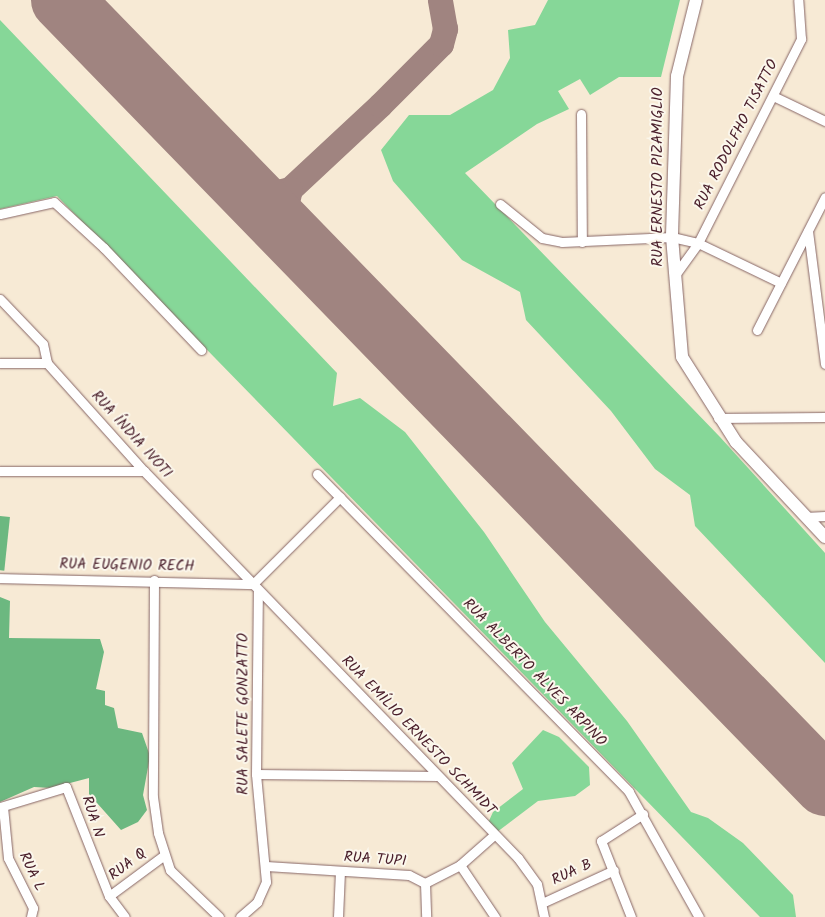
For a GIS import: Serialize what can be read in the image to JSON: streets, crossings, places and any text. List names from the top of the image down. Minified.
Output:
{"streets":{"street":["RUA RODOLFHO TISATTO","RUA ERNESTO PIZAMIGLIO","RUA ÍNDIA IVOTI","RUA EUGENIO RECH","RUA ALBERTO ALVES ARPINO","RUA SALETE GONZATTO","RUA EMÍLIO ERNESTO SCHMIDT","RUA N","RUA TUPI","RUA Q","RUA L","RUA B"]},"crossings":[["RUA RODOLFHO TISATTO","RUA ERNESTO PIZAMIGLIO"],["RUA ÍNDIA IVOTI","RUA EUGENIO RECH"],["RUA ÍNDIA IVOTI","RUA SALETE GONZATTO"],["RUA ÍNDIA IVOTI","RUA EMÍLIO ERNESTO SCHMIDT"],["RUA EUGENIO RECH","RUA SALETE GONZATTO"],["RUA EUGENIO RECH","RUA EMÍLIO ERNESTO SCHMIDT"],["RUA ALBERTO ALVES ARPINO","RUA B"],["RUA SALETE GONZATTO","RUA EMÍLIO ERNESTO SCHMIDT"],["RUA SALETE GONZATTO","RUA TUPI"],["RUA EMÍLIO ERNESTO SCHMIDT","RUA TUPI"],["RUA EMÍLIO ERNESTO SCHMIDT","RUA B"],["RUA N","RUA Q"],["RUA N","RUA L"]]}
